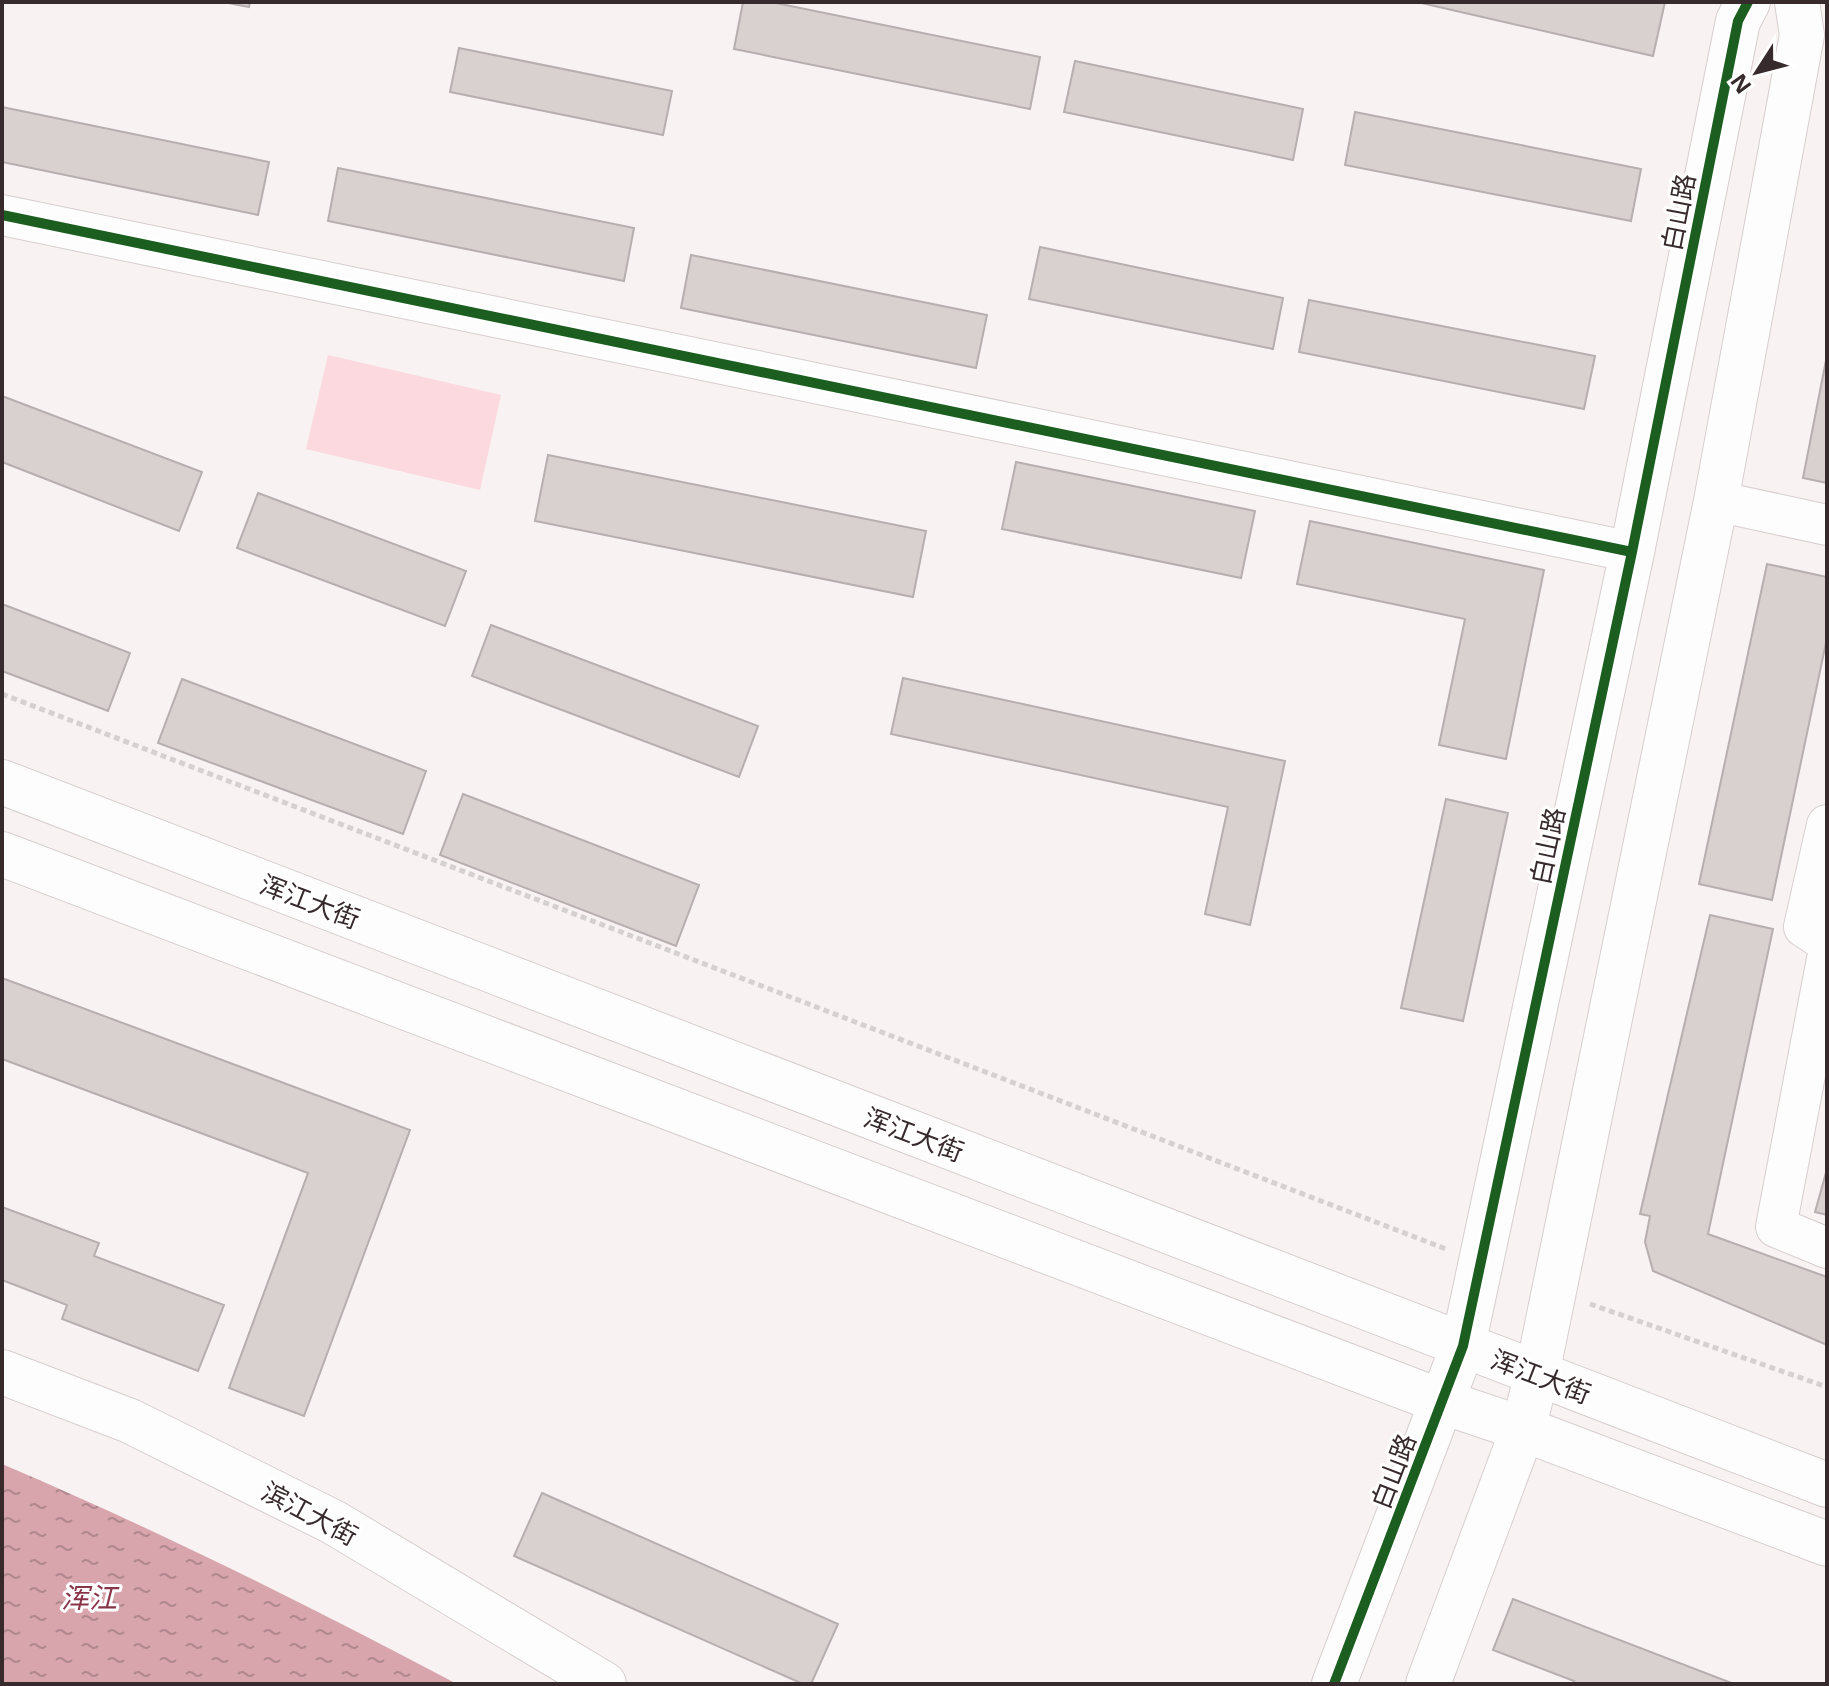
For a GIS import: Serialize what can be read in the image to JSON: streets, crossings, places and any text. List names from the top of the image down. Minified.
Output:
{"streets":{"street":["白山路","浑江大街","滨江大街"]},"crossings":[["白山路","浑江大街"]],"water":["浑江"],"north":"bottom left"}
